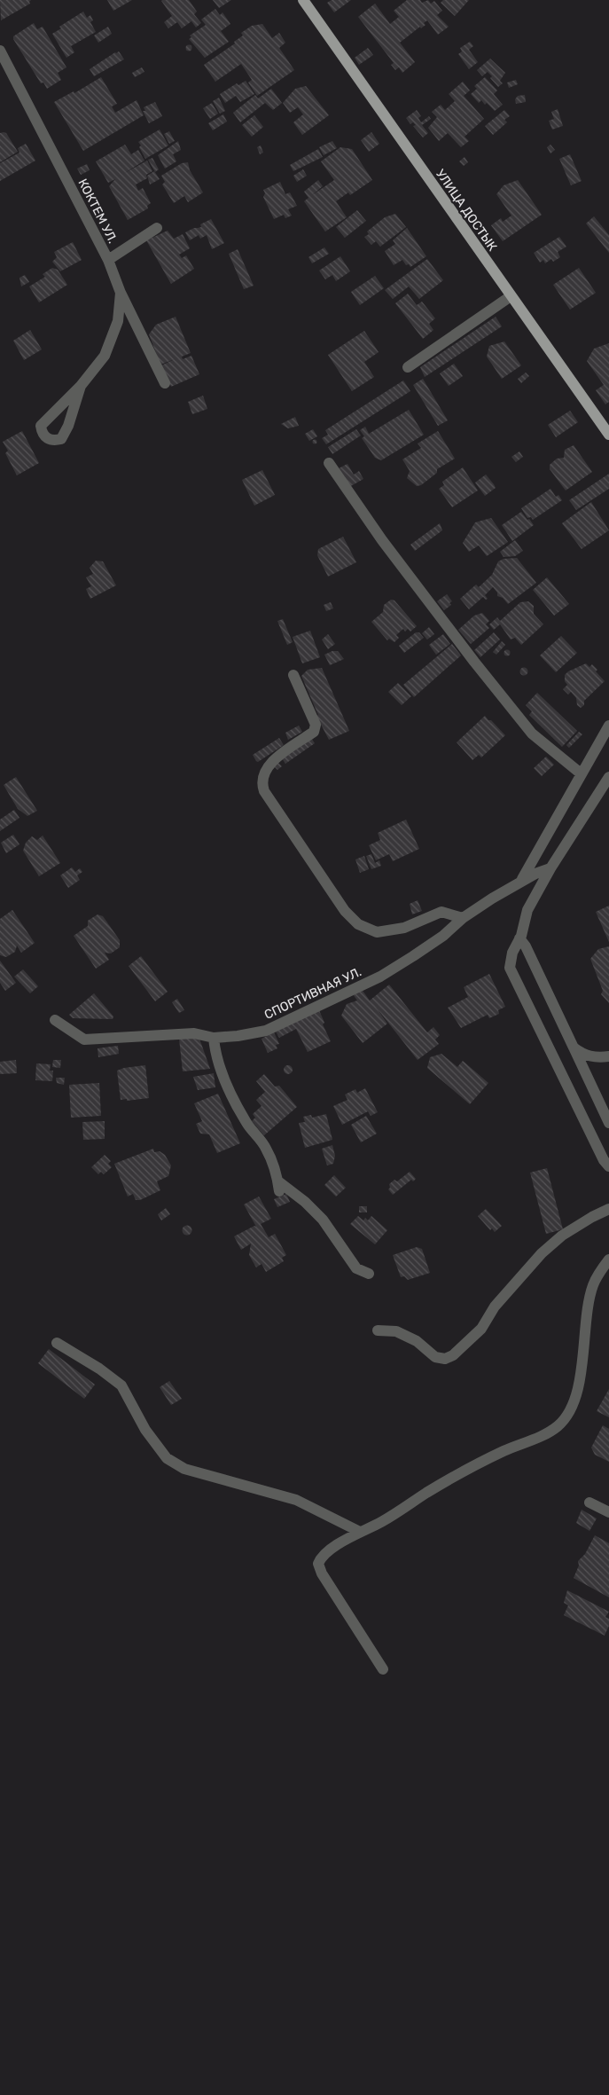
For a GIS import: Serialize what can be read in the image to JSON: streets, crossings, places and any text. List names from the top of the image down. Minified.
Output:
{"streets":{"main road":["УЛИЦА ДОСТЫК"],"street":["КОКТЕМ УЛ.","СПОРТИВНАЯ УЛ."]}}
